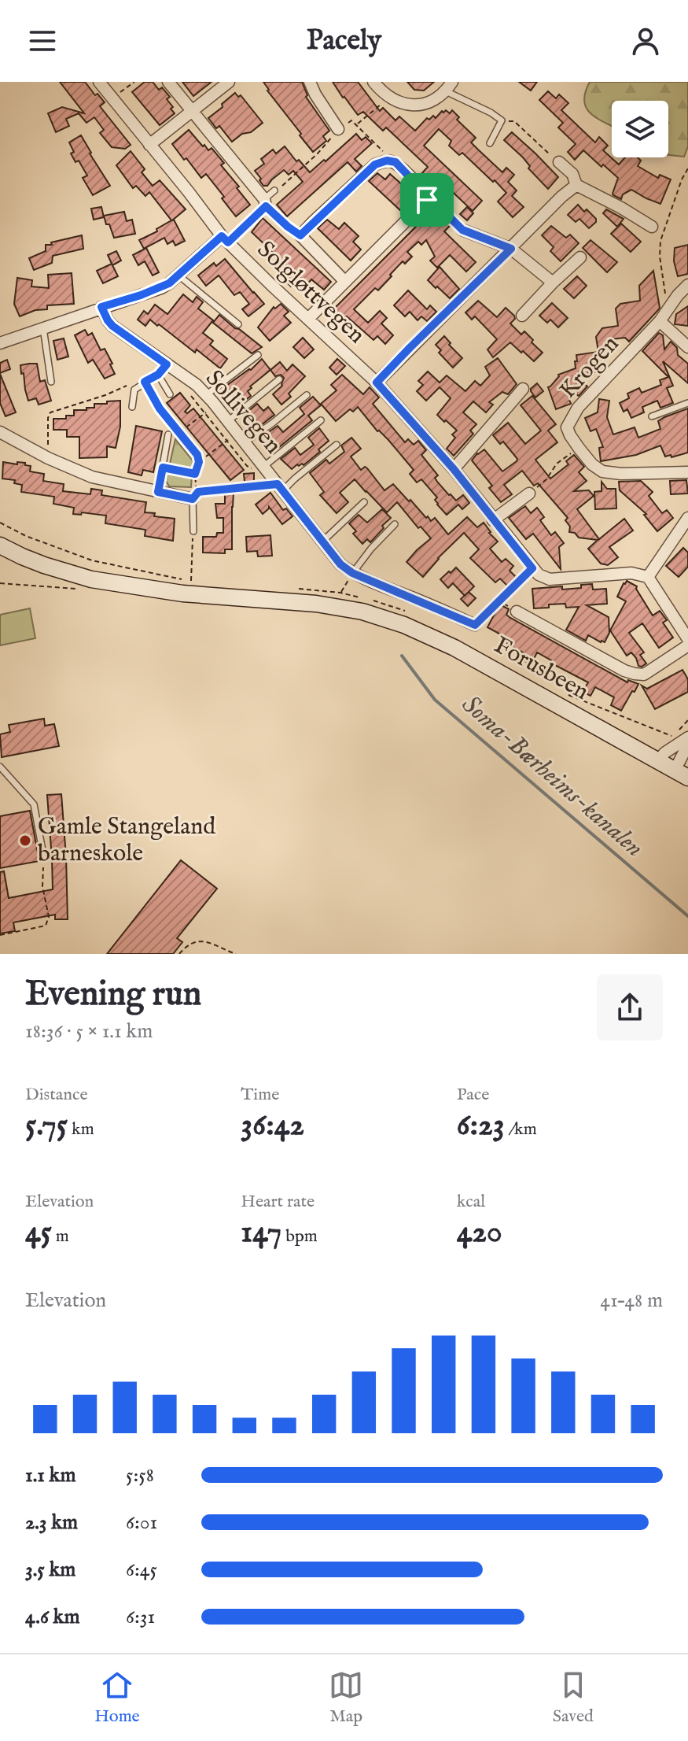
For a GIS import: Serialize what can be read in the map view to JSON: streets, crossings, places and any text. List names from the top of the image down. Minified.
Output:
{"streets":{"main road":["Forusbeen"],"street":["Solgløttvegen","Krogen","Sollivegen"]},"water":["Soma-Bærheims-kanalen"],"places":["Gamle Stangeland barneskole"],"page":{"header":"Pacely","heading":["Evening run","18:36 · 5 × 1.1 km"],"stats":[["Distance","5.75 km"],["Time","36:42"],["Pace","6:23 /km"],["Elevation","45 m"],["Heart rate","147 bpm"],["kcal","420"]],"chart":["Elevation","41–48 m"],"list":[{"name":"1.1 km","note":"5:58"},{"name":"2.3 km","note":"6:01"},{"name":"3.5 km","note":"6:45"},{"name":"4.6 km","note":"6:31"}],"tabs":["Home","Map","Saved"]}}
